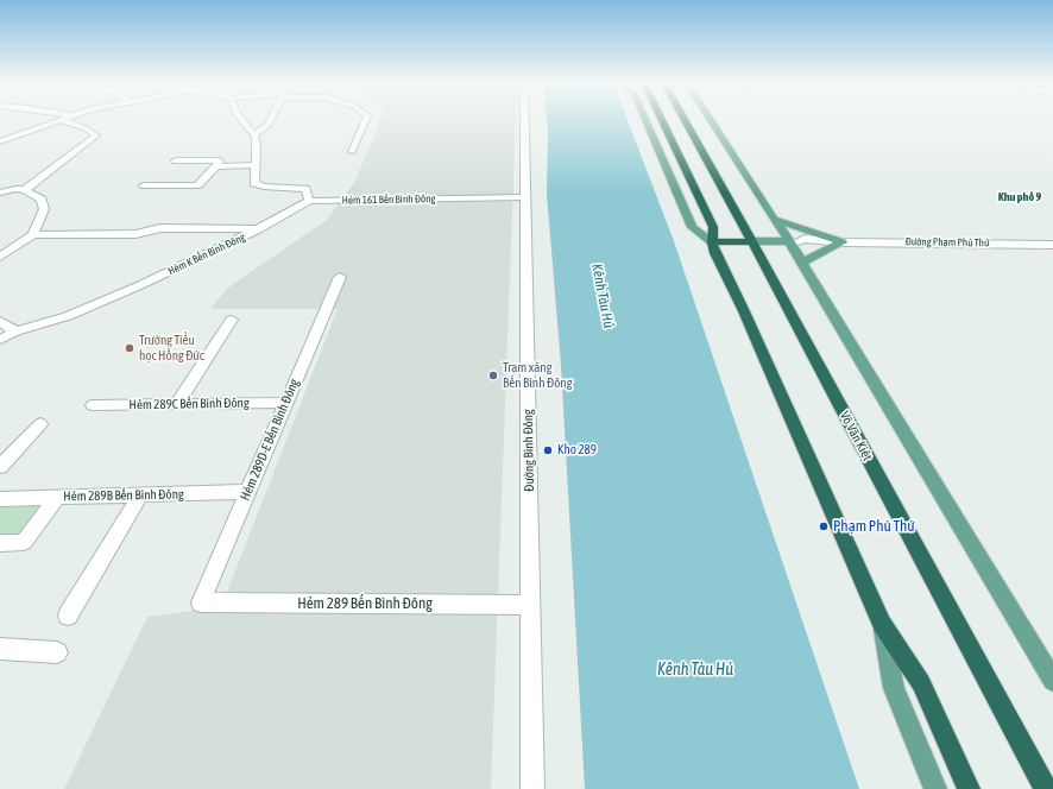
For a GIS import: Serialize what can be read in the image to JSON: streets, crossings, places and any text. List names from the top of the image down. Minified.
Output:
{"streets":{"highway":["Võ Văn Kiệt"],"street":["Hẻm 161 Bến Bình Đông","Đường Phạm Phú Thứ","Hẻm K Bến Bình Đông","Hẻm 289C Bến Bình Đông","Hẻm 289D-E Bến Bình Đông","Đường Bình Đông","Hẻm 289B Bến Bình Đông","Hẻm 289 Bến Bình Đông"]},"crossings":[["Hẻm 161 Bến Bình Đông","Hẻm K Bến Bình Đông"],["Hẻm 161 Bến Bình Đông","Đường Bình Đông"],["Hẻm 289C Bến Bình Đông","Hẻm 289D-E Bến Bình Đông"],["Hẻm 289D-E Bến Bình Đông","Hẻm 289B Bến Bình Đông"],["Hẻm 289D-E Bến Bình Đông","Hẻm 289 Bến Bình Đông"],["Đường Bình Đông","Hẻm 289 Bến Bình Đông"]],"districts":["Khu phố 9"],"water":["Kênh Tàu Hủ"],"places":["Trường Tiểu học Hồng Đức","Trạm xăng Bến Bình Đông","Kho 289","Phạm Phú Thứ"]}
